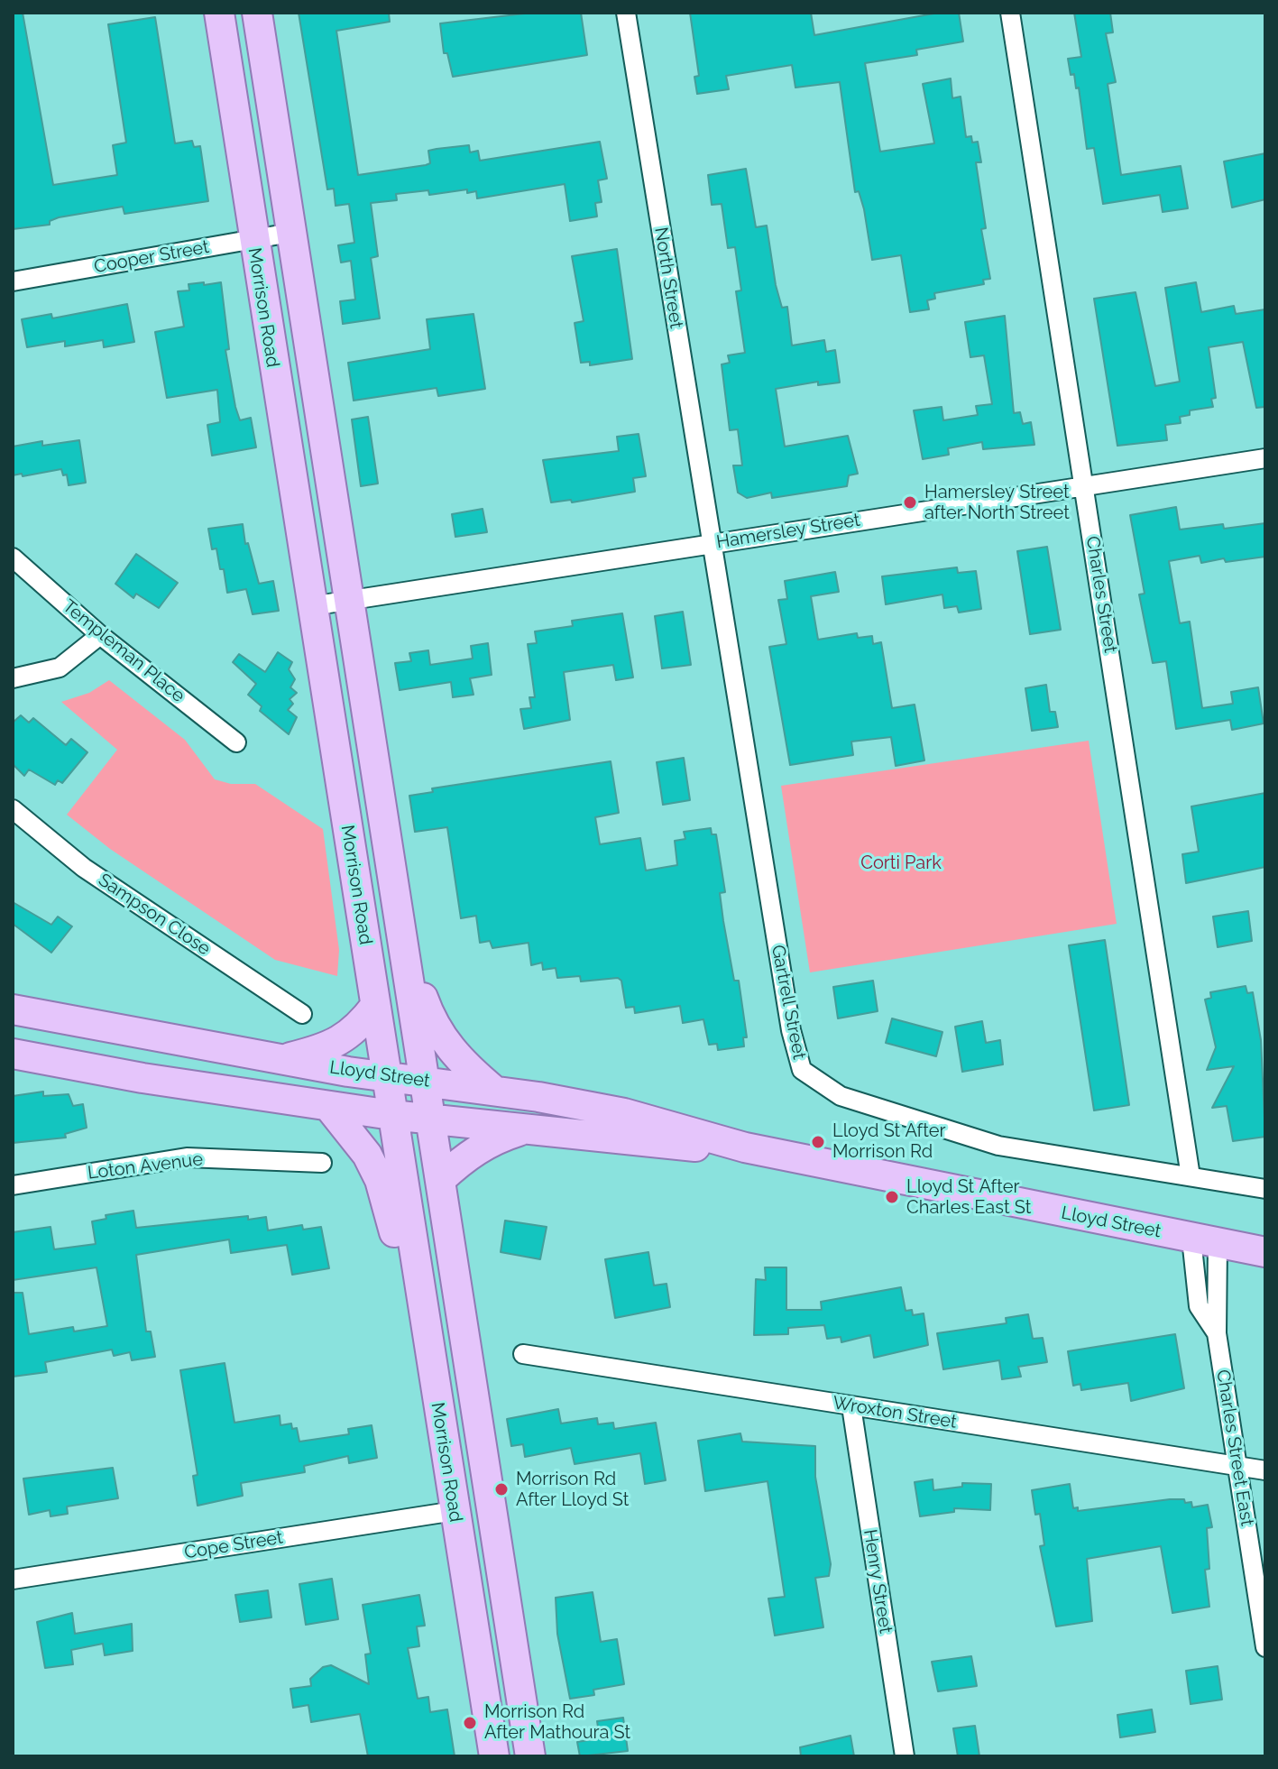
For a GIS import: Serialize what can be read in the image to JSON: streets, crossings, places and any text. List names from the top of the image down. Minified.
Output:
{"streets":{"main road":["Morrison Road","Lloyd Street"],"street":["Cooper Street","North Street","Hamersley Street","Charles Street","Templeman Place","Sampson Close","Gartrell Street","Loton Avenue","Wroxton Street","Charles Street East","Cope Street","Henry Street"]},"crossings":[["Cooper Street","Morrison Road"],["North Street","Hamersley Street"],["North Street","Gartrell Street"],["Morrison Road","Hamersley Street"],["Morrison Road","Lloyd Street"],["Morrison Road","Cope Street"],["Hamersley Street","Charles Street"],["Hamersley Street","Gartrell Street"],["Charles Street","Gartrell Street"],["Lloyd Street","Charles Street East"],["Wroxton Street","Charles Street East"],["Wroxton Street","Henry Street"]],"parks":["Corti Park"],"places":["Hamersley Street after North Street","Lloyd St After Morrison Rd","Lloyd St After Charles East St","Morrison Rd After Lloyd St","Morrison Rd After Mathoura St"]}
